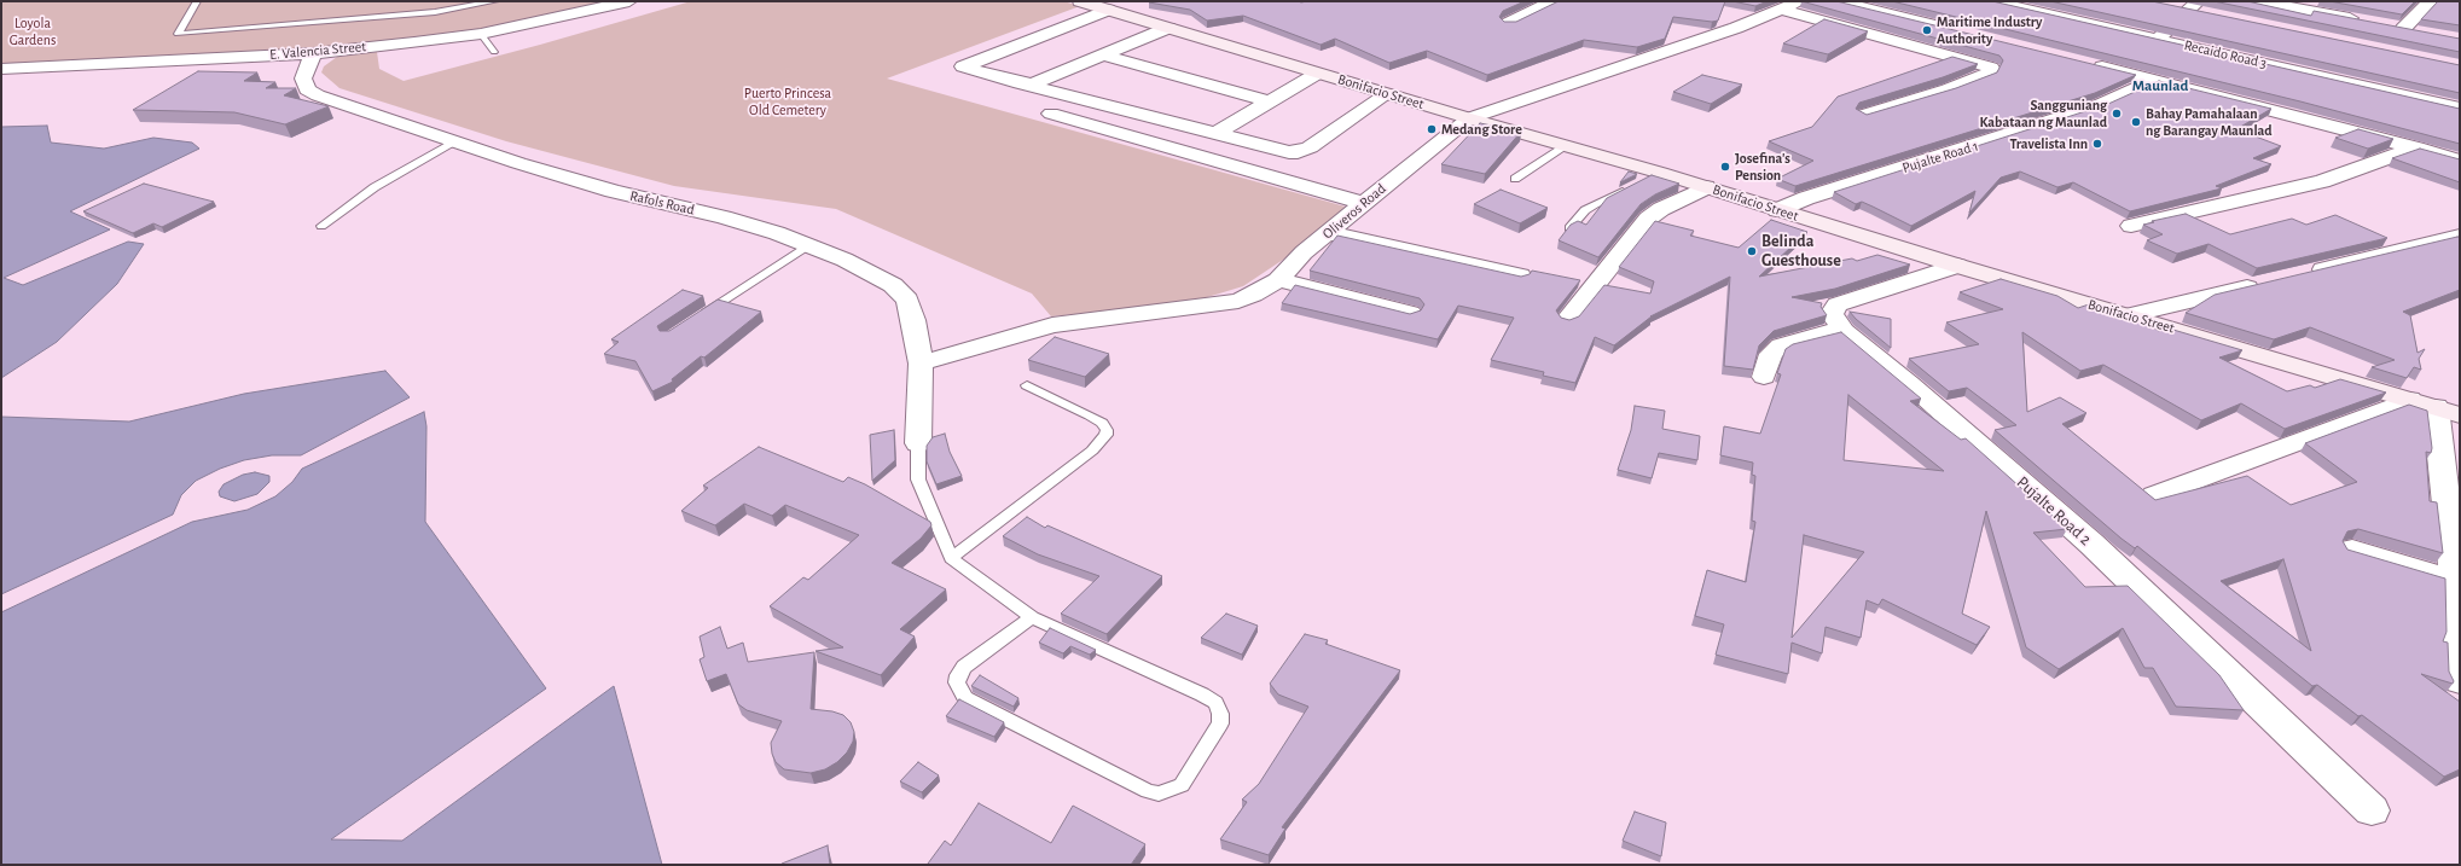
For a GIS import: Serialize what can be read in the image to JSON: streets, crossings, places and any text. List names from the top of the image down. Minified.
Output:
{"streets":{"street":["E. Valencia Street","Recaido Road 3","Bonifacio Street","Pujalte Road 1","Rafols Road","Oliveros Road","Pujalte Road 2"]},"crossings":[["E. Valencia Street","Rafols Road"],["Bonifacio Street","Pujalte Road 1"],["Bonifacio Street","Oliveros Road"],["Bonifacio Street","Pujalte Road 2"],["Rafols Road","Oliveros Road"]],"districts":["Maunlad"],"parks":["Loyola Gardens","Puerto Princesa Old Cemetery"],"places":["Maritime Industry Authority","Sangguniang Kabataan ng Maunlad","Bahay Pamahalaan ng Barangay Maunlad","Medang Store","Travelista Inn","Josefina's Pension","Belinda Guesthouse"]}
